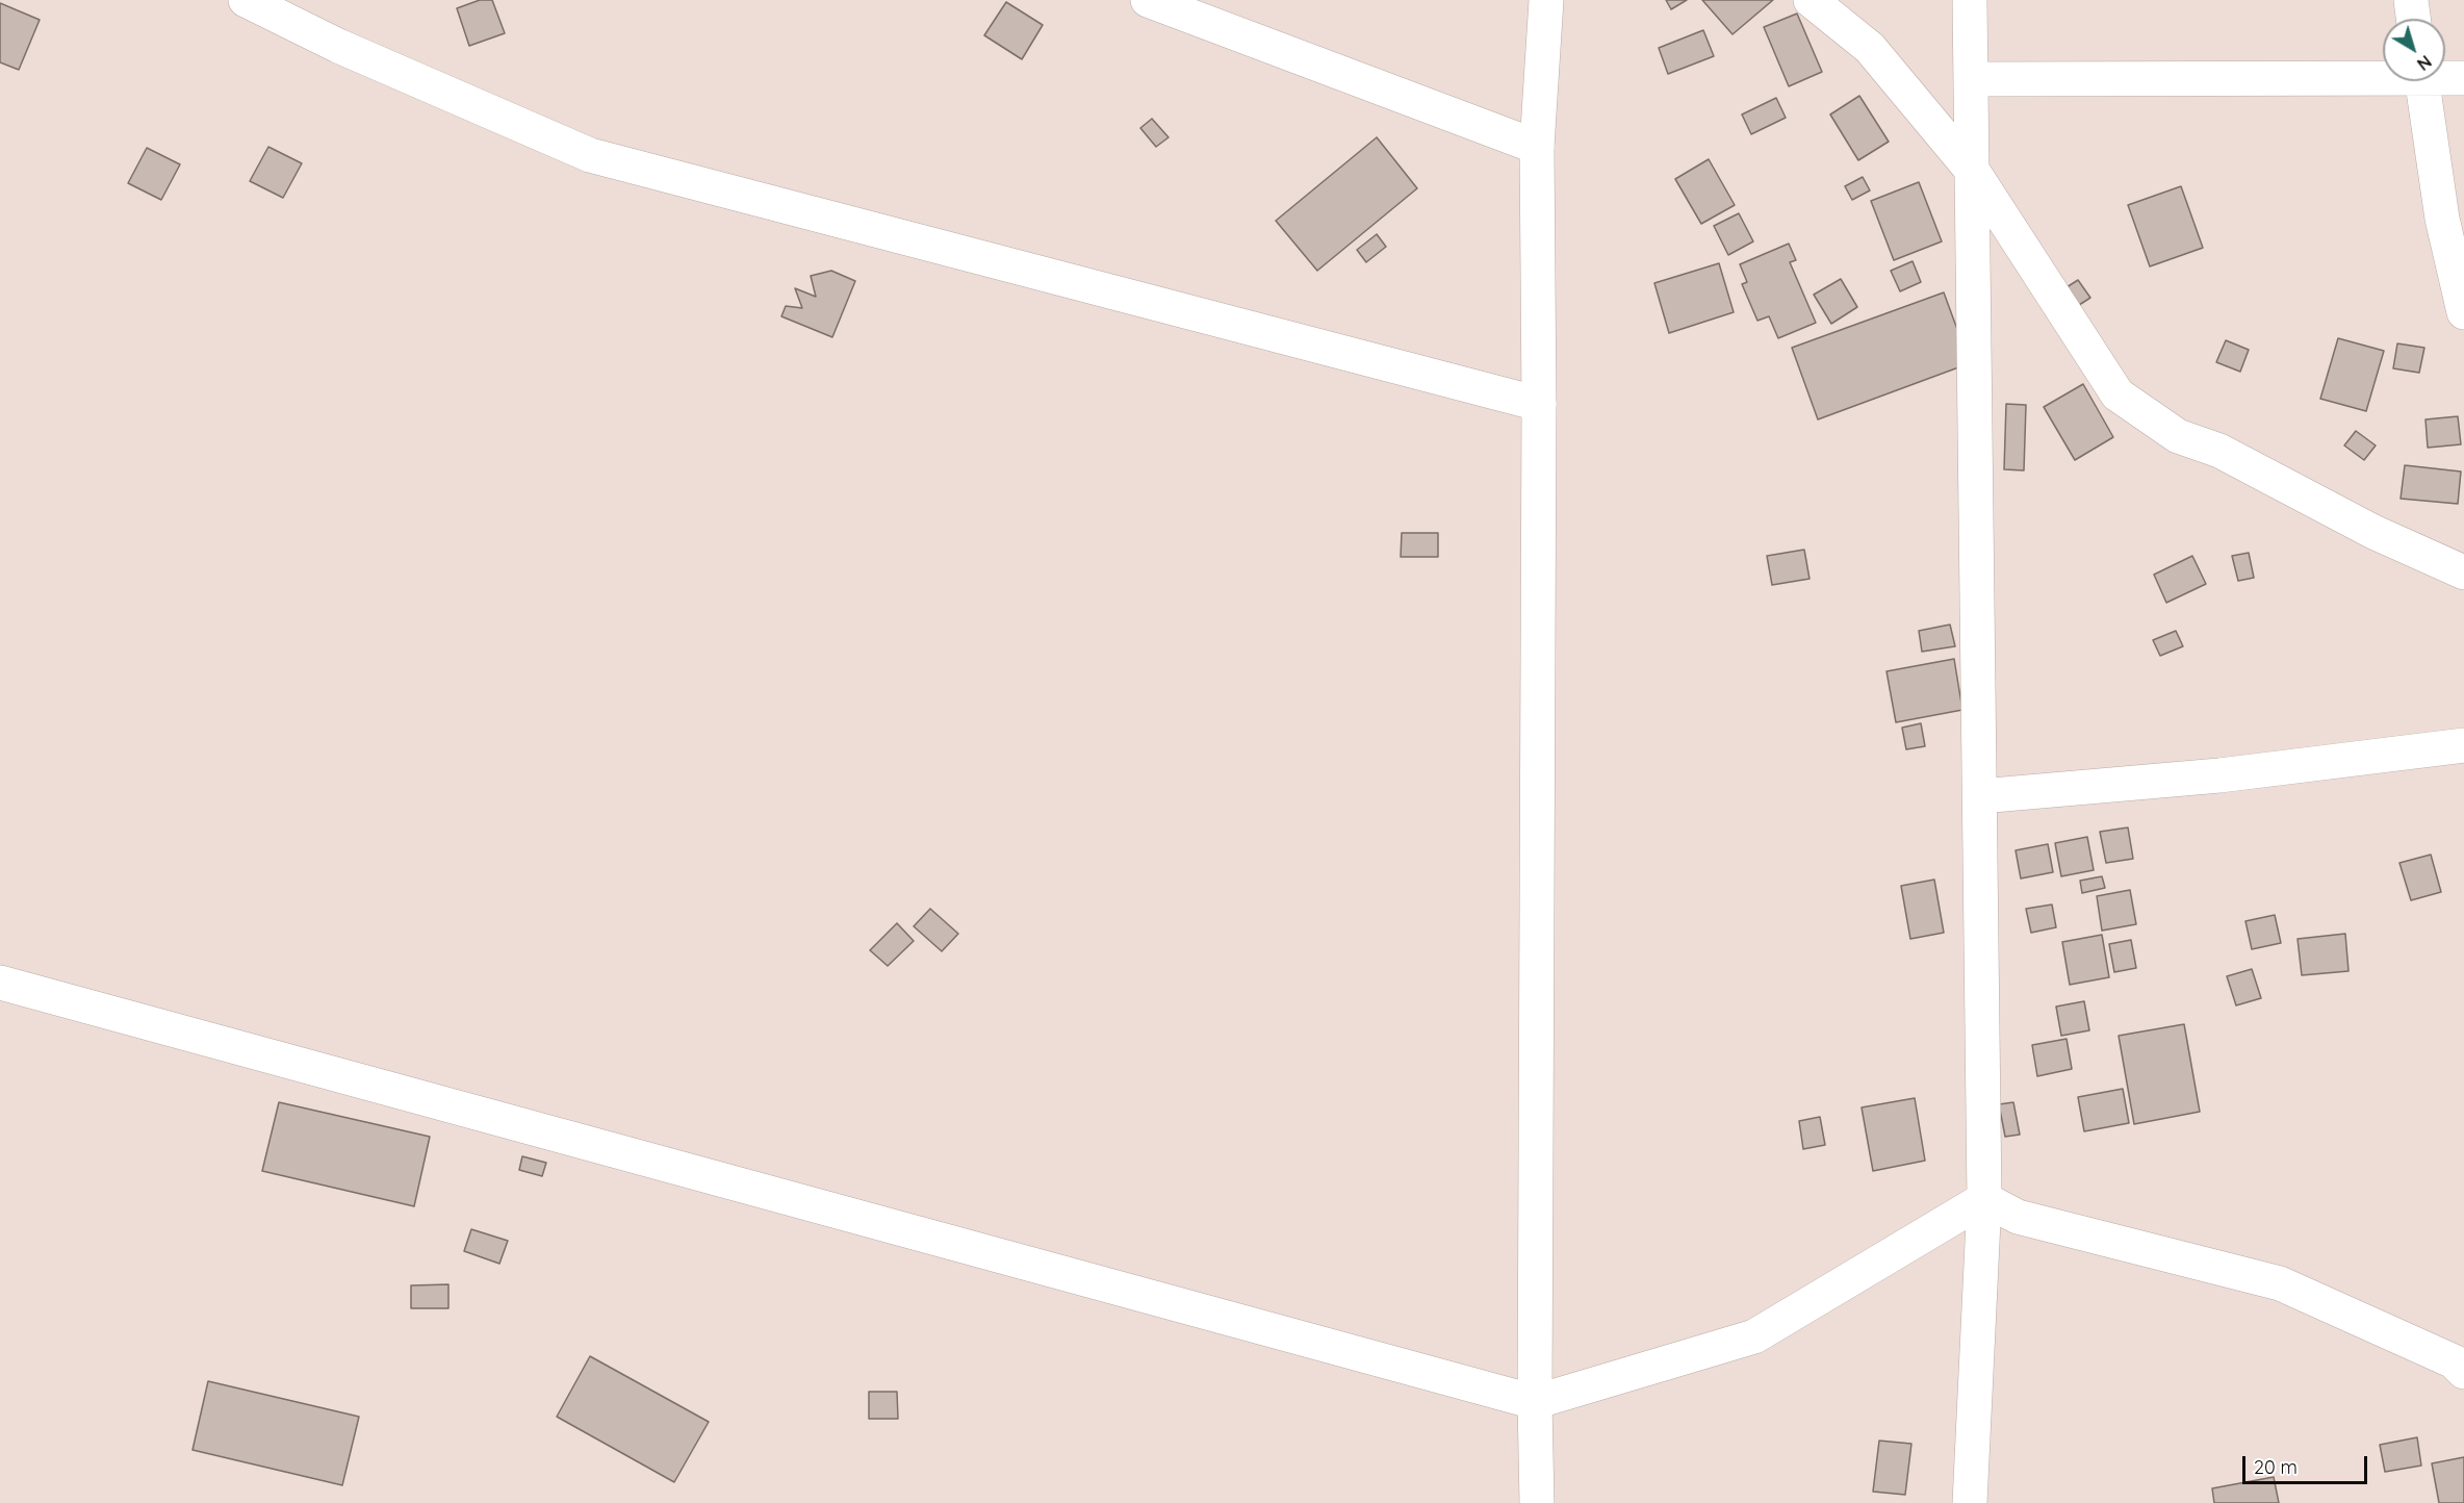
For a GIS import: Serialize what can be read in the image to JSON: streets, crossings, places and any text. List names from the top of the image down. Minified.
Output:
{"scale_bar":"20 m","north":"bottom right"}
